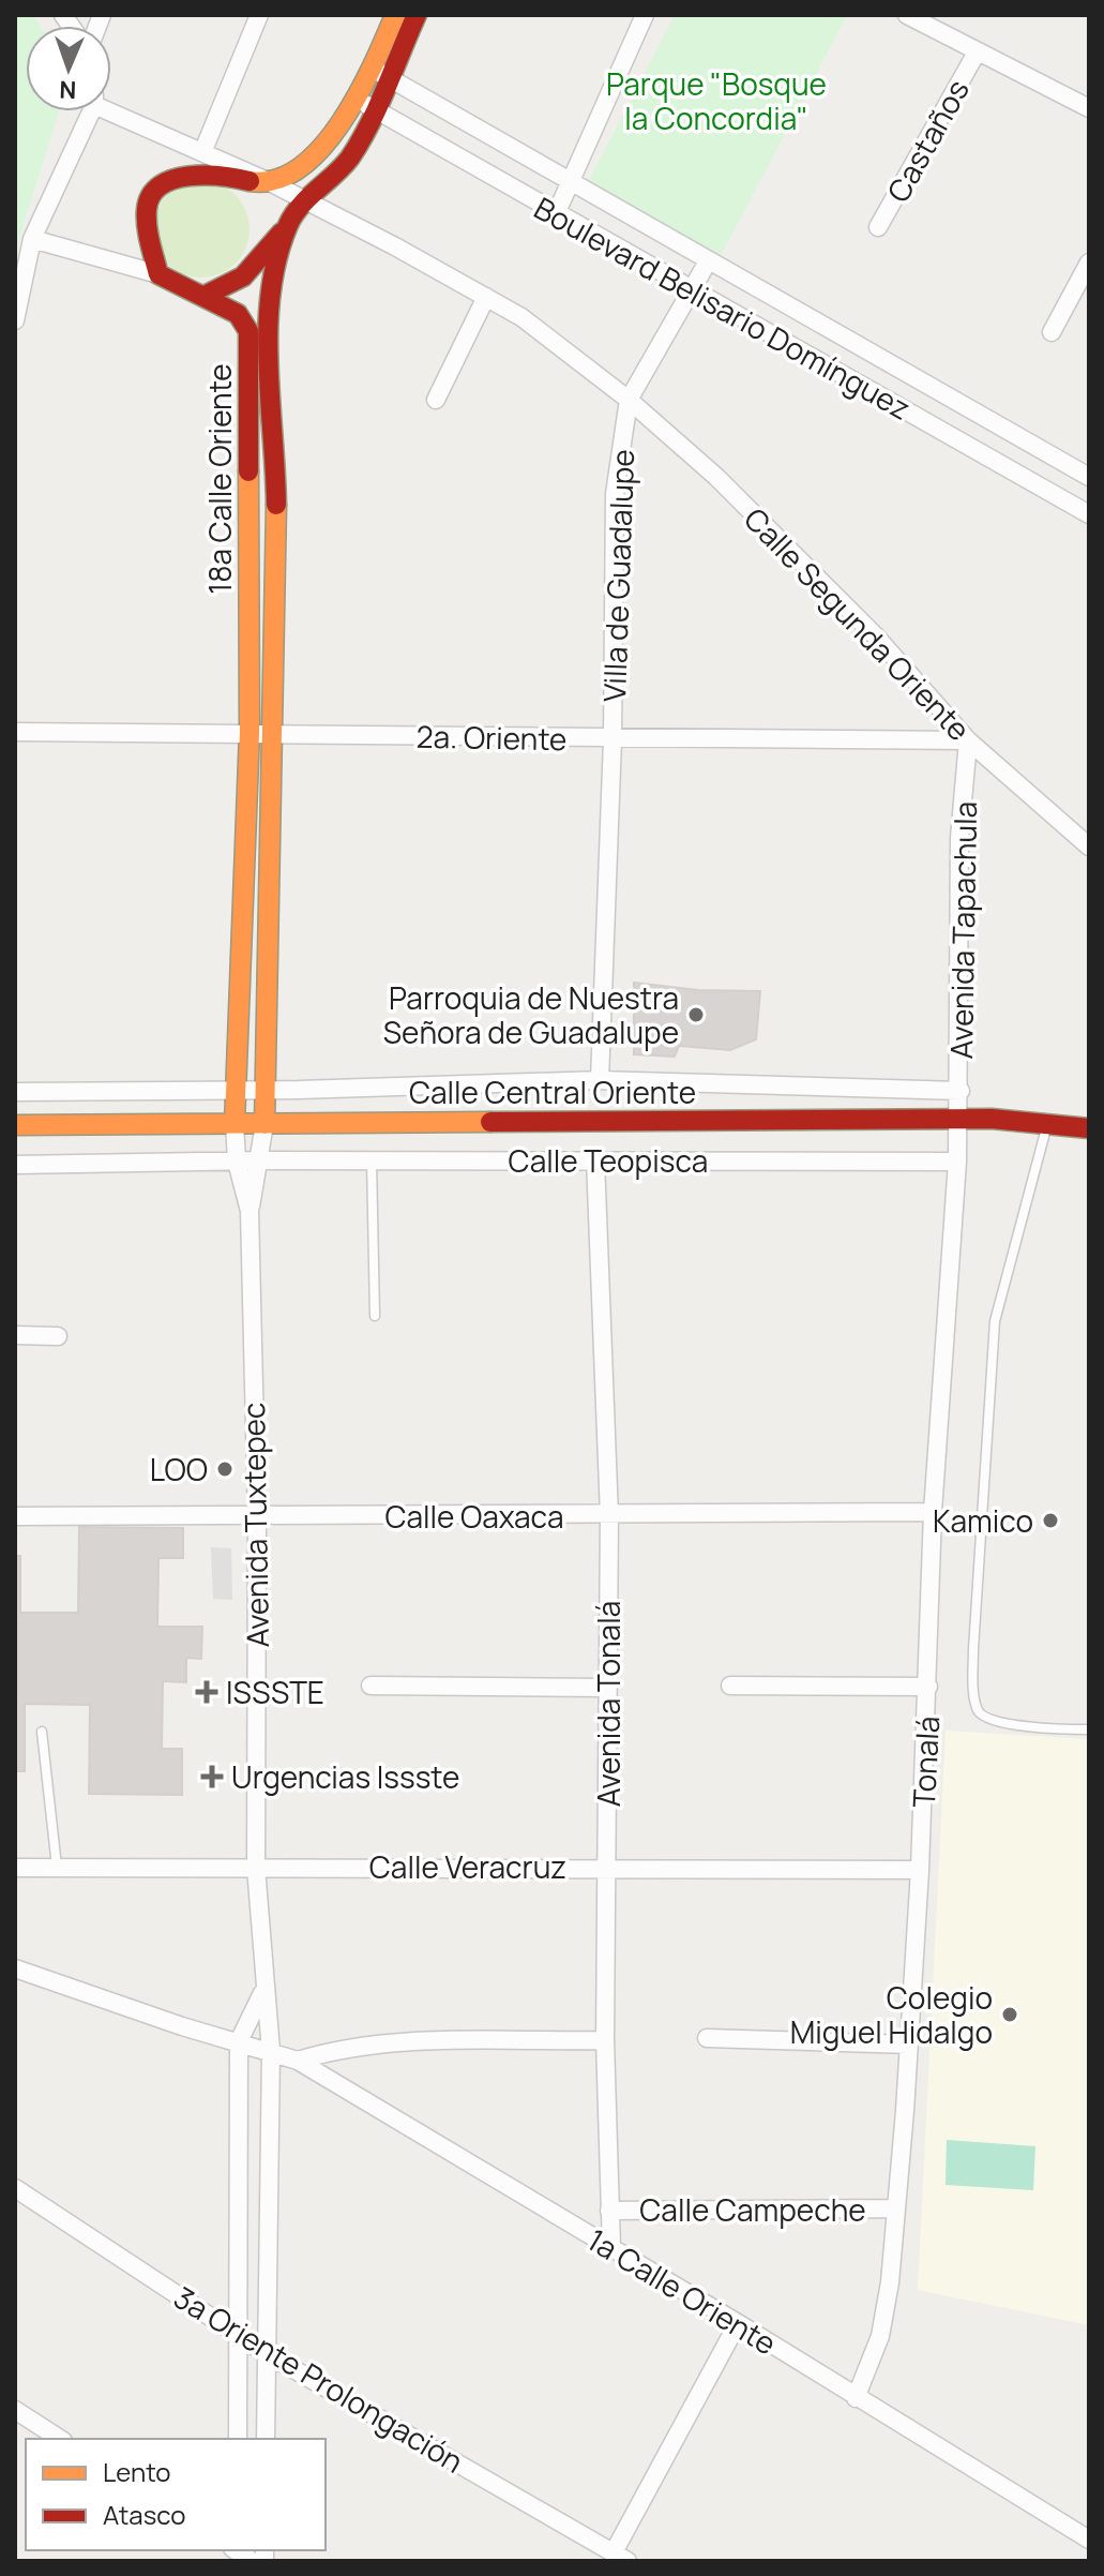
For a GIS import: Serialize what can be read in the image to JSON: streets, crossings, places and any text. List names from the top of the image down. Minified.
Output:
{"streets":{"main road":["18a Calle Oriente","Calle Central Oriente"],"street":["Castaños","Boulevard Belisario Domínguez","Villa de Guadalupe","Calle Segunda Oriente","2a. Oriente","Avenida Tapachula","Calle Teopisca","Calle Oaxaca","Avenida Tuxtepec","Avenida Tonalá","Tonalá","Calle Veracruz","Calle Campeche","1a Calle Oriente","3a Oriente Prolongación"]},"crossings":[["Boulevard Belisario Domínguez","18a Calle Oriente"],["18a Calle Oriente","2a. Oriente"],["18a Calle Oriente","Calle Central Oriente"],["18a Calle Oriente","Calle Teopisca"],["18a Calle Oriente","Avenida Tuxtepec"],["Villa de Guadalupe","Calle Segunda Oriente"],["Villa de Guadalupe","2a. Oriente"],["Calle Segunda Oriente","2a. Oriente"],["Calle Segunda Oriente","Avenida Tapachula"],["2a. Oriente","Avenida Tapachula"],["Avenida Tapachula","Calle Central Oriente"],["Avenida Tapachula","Tonalá"],["Calle Central Oriente","Tonalá"],["Calle Teopisca","Avenida Tuxtepec"],["Calle Teopisca","Avenida Tonalá"],["Calle Teopisca","Tonalá"],["Calle Oaxaca","Avenida Tuxtepec"],["Calle Oaxaca","Avenida Tonalá"],["Calle Oaxaca","Tonalá"],["Avenida Tuxtepec","Calle Veracruz"],["Avenida Tuxtepec","1a Calle Oriente"],["Avenida Tuxtepec","3a Oriente Prolongación"],["Avenida Tonalá","Calle Veracruz"],["Avenida Tonalá","Calle Campeche"],["Avenida Tonalá","1a Calle Oriente"],["Tonalá","Calle Veracruz"],["Tonalá","Calle Campeche"],["Tonalá","1a Calle Oriente"]],"parks":["Parque \"Bosque la Concordia\""],"places":{"other":["Parroquia de Nuestra Señora de Guadalupe","LOO","Kamico","Colegio Miguel Hidalgo"],"health":["ISSSTE","Urgencias Issste"]},"legend":["Lento","Atasco"],"north":"bottom"}
